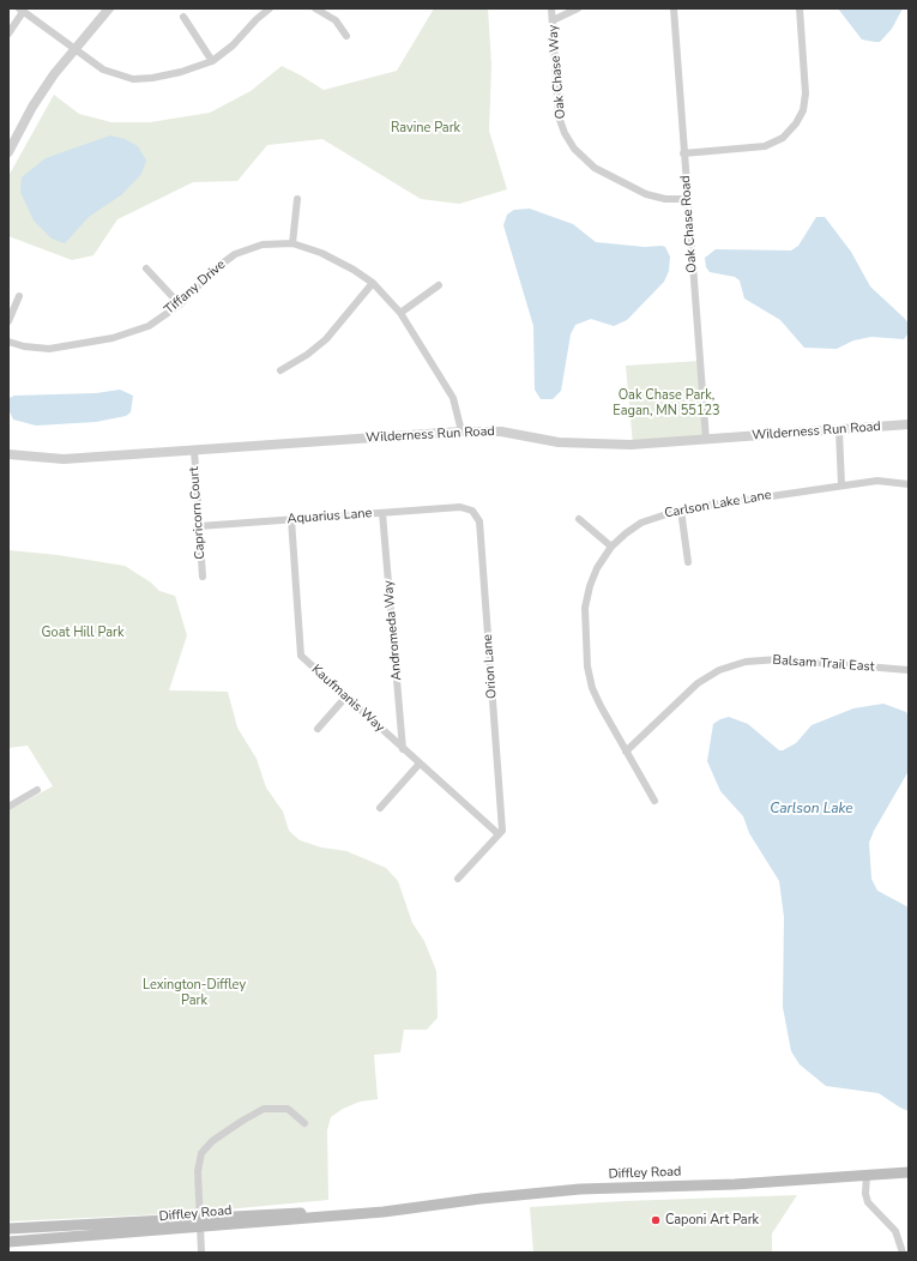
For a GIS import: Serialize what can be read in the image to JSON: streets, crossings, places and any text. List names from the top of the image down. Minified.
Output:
{"streets":{"main road":["Diffley Road"],"street":["Oak Chase Way","Oak Chase Road","Tiffany Drive","Wilderness Run Road","Carlson Lake Lane","Capricorn Court","Aquarius Lane","Andromeda Way","Balsam Trail East","Orion Lane","Kaufmanis Way"]},"crossings":[["Oak Chase Way","Oak Chase Road"],["Oak Chase Road","Wilderness Run Road"],["Tiffany Drive","Wilderness Run Road"],["Wilderness Run Road","Capricorn Court"],["Carlson Lake Lane","Balsam Trail East"],["Capricorn Court","Aquarius Lane"],["Aquarius Lane","Andromeda Way"],["Aquarius Lane","Orion Lane"],["Aquarius Lane","Kaufmanis Way"],["Andromeda Way","Kaufmanis Way"],["Orion Lane","Kaufmanis Way"]],"water":["Carlson Lake"],"parks":["Ravine Park","Oak Chase Park, Eagan, MN 55123","Goat Hill Park","Lexington-Diffley Park"],"places":["Caponi Art Park"]}
